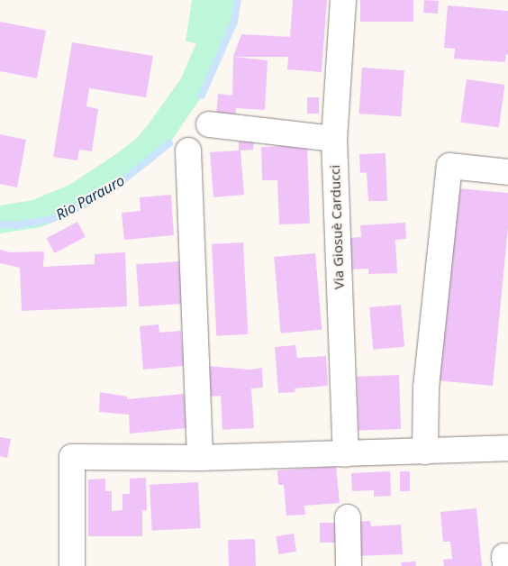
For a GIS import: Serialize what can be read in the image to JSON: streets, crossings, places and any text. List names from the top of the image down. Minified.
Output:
{"streets":{"street":["Via Giosuè Carducci"]},"water":["Rio Parauro"]}
